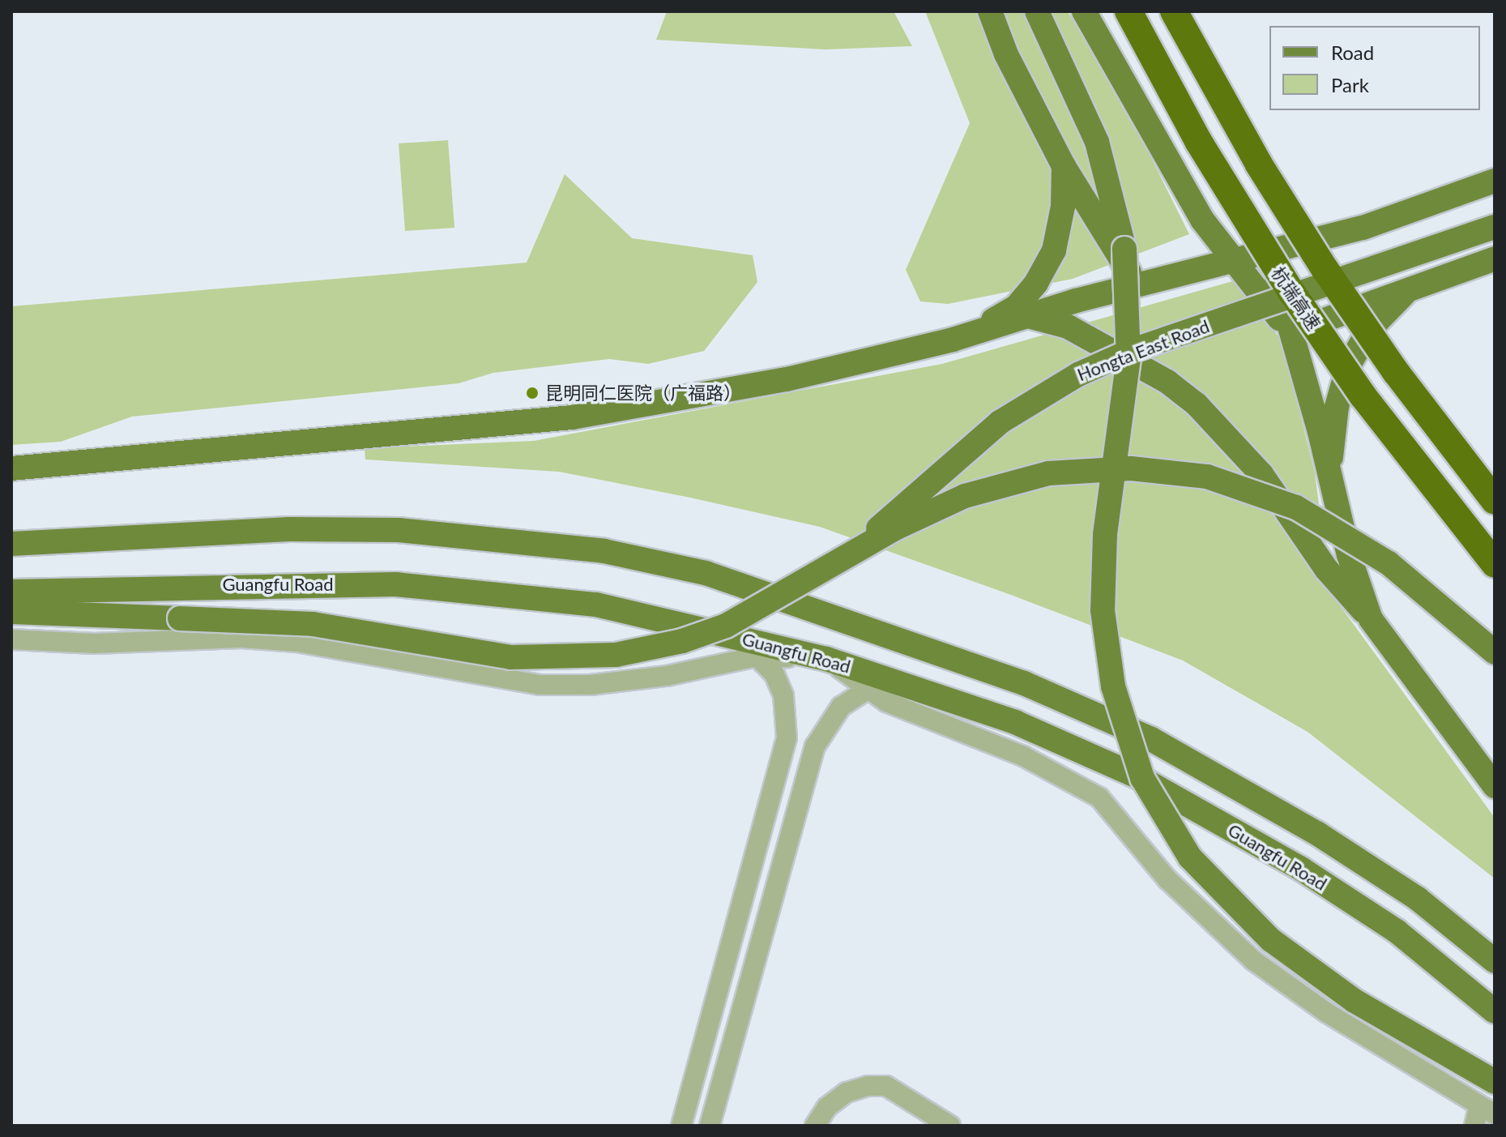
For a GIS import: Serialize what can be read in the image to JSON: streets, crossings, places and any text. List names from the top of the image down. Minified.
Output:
{"streets":{"highway":["杭瑞高速"],"main road":["Hongta East Road","Guangfu Road"]},"places":["昆明同仁医院（广福路）"],"legend":["Road","Park"]}
